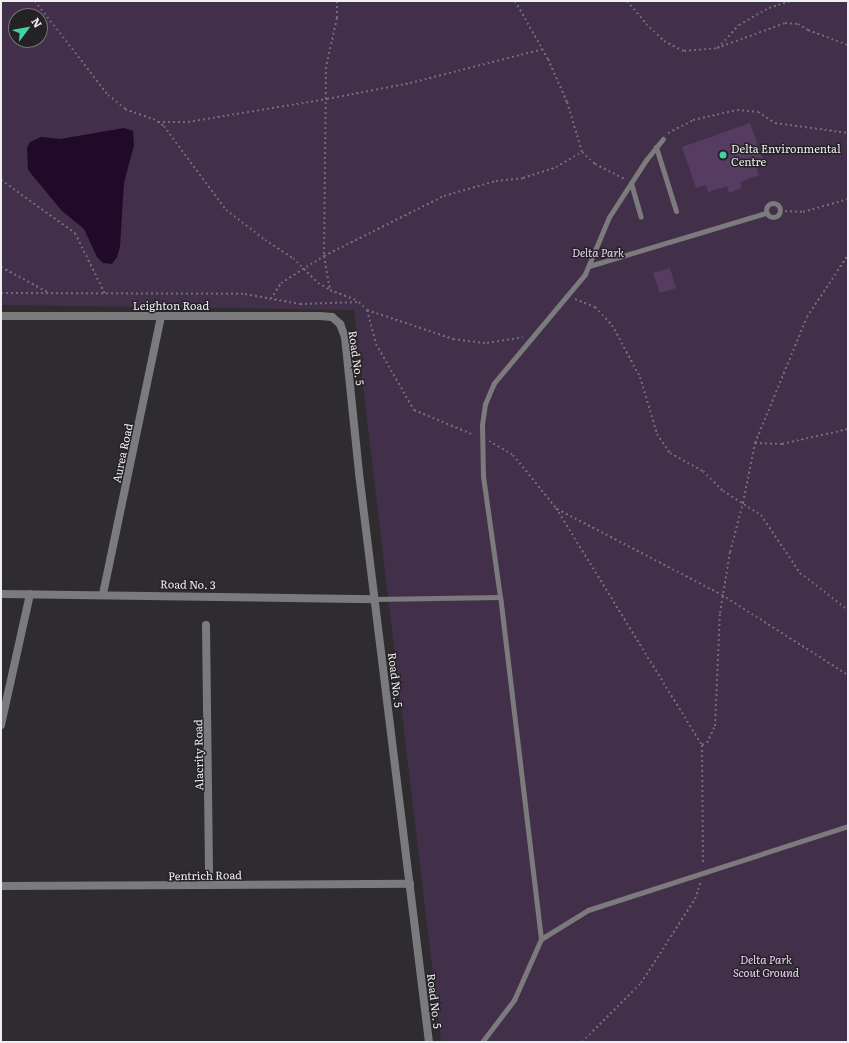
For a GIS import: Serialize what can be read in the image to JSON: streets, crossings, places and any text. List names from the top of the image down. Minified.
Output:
{"streets":{"street":["Leighton Road","Road No. 5","Aurea Road","Road No. 3","Alacrity Road","Pentrich Road"]},"crossings":[["Leighton Road","Road No. 5"],["Leighton Road","Aurea Road"],["Road No. 5","Road No. 3"],["Road No. 5","Pentrich Road"],["Aurea Road","Road No. 3"],["Alacrity Road","Pentrich Road"]],"parks":["Delta Park","Delta Park Scout Ground"],"places":["Delta Environmental Centre"],"north":"top right"}
